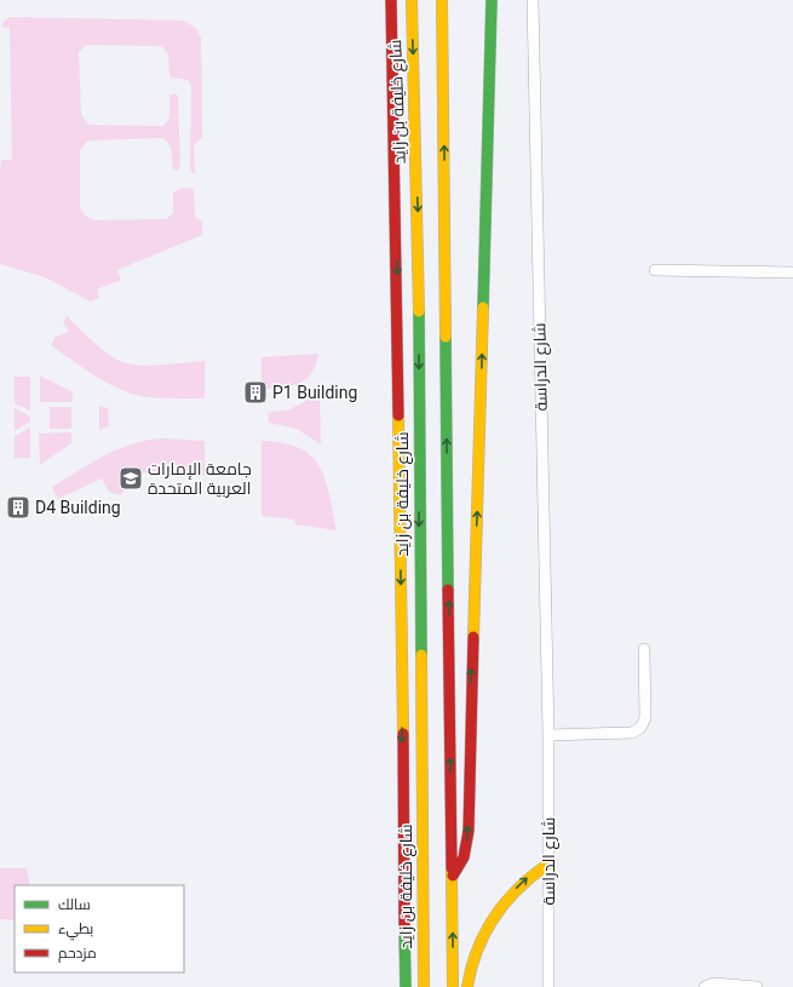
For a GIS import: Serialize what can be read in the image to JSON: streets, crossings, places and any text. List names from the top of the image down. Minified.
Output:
{"streets":{"main road":["شارع خليفة بن زايد"],"street":["شارع الدراسة"]},"places":{"building":["P1 Building","D4 Building"],"school or university":["جامعة الإمارات العربية المتحدة"]},"legend":["سالك","بطيء","مزدحم"]}
